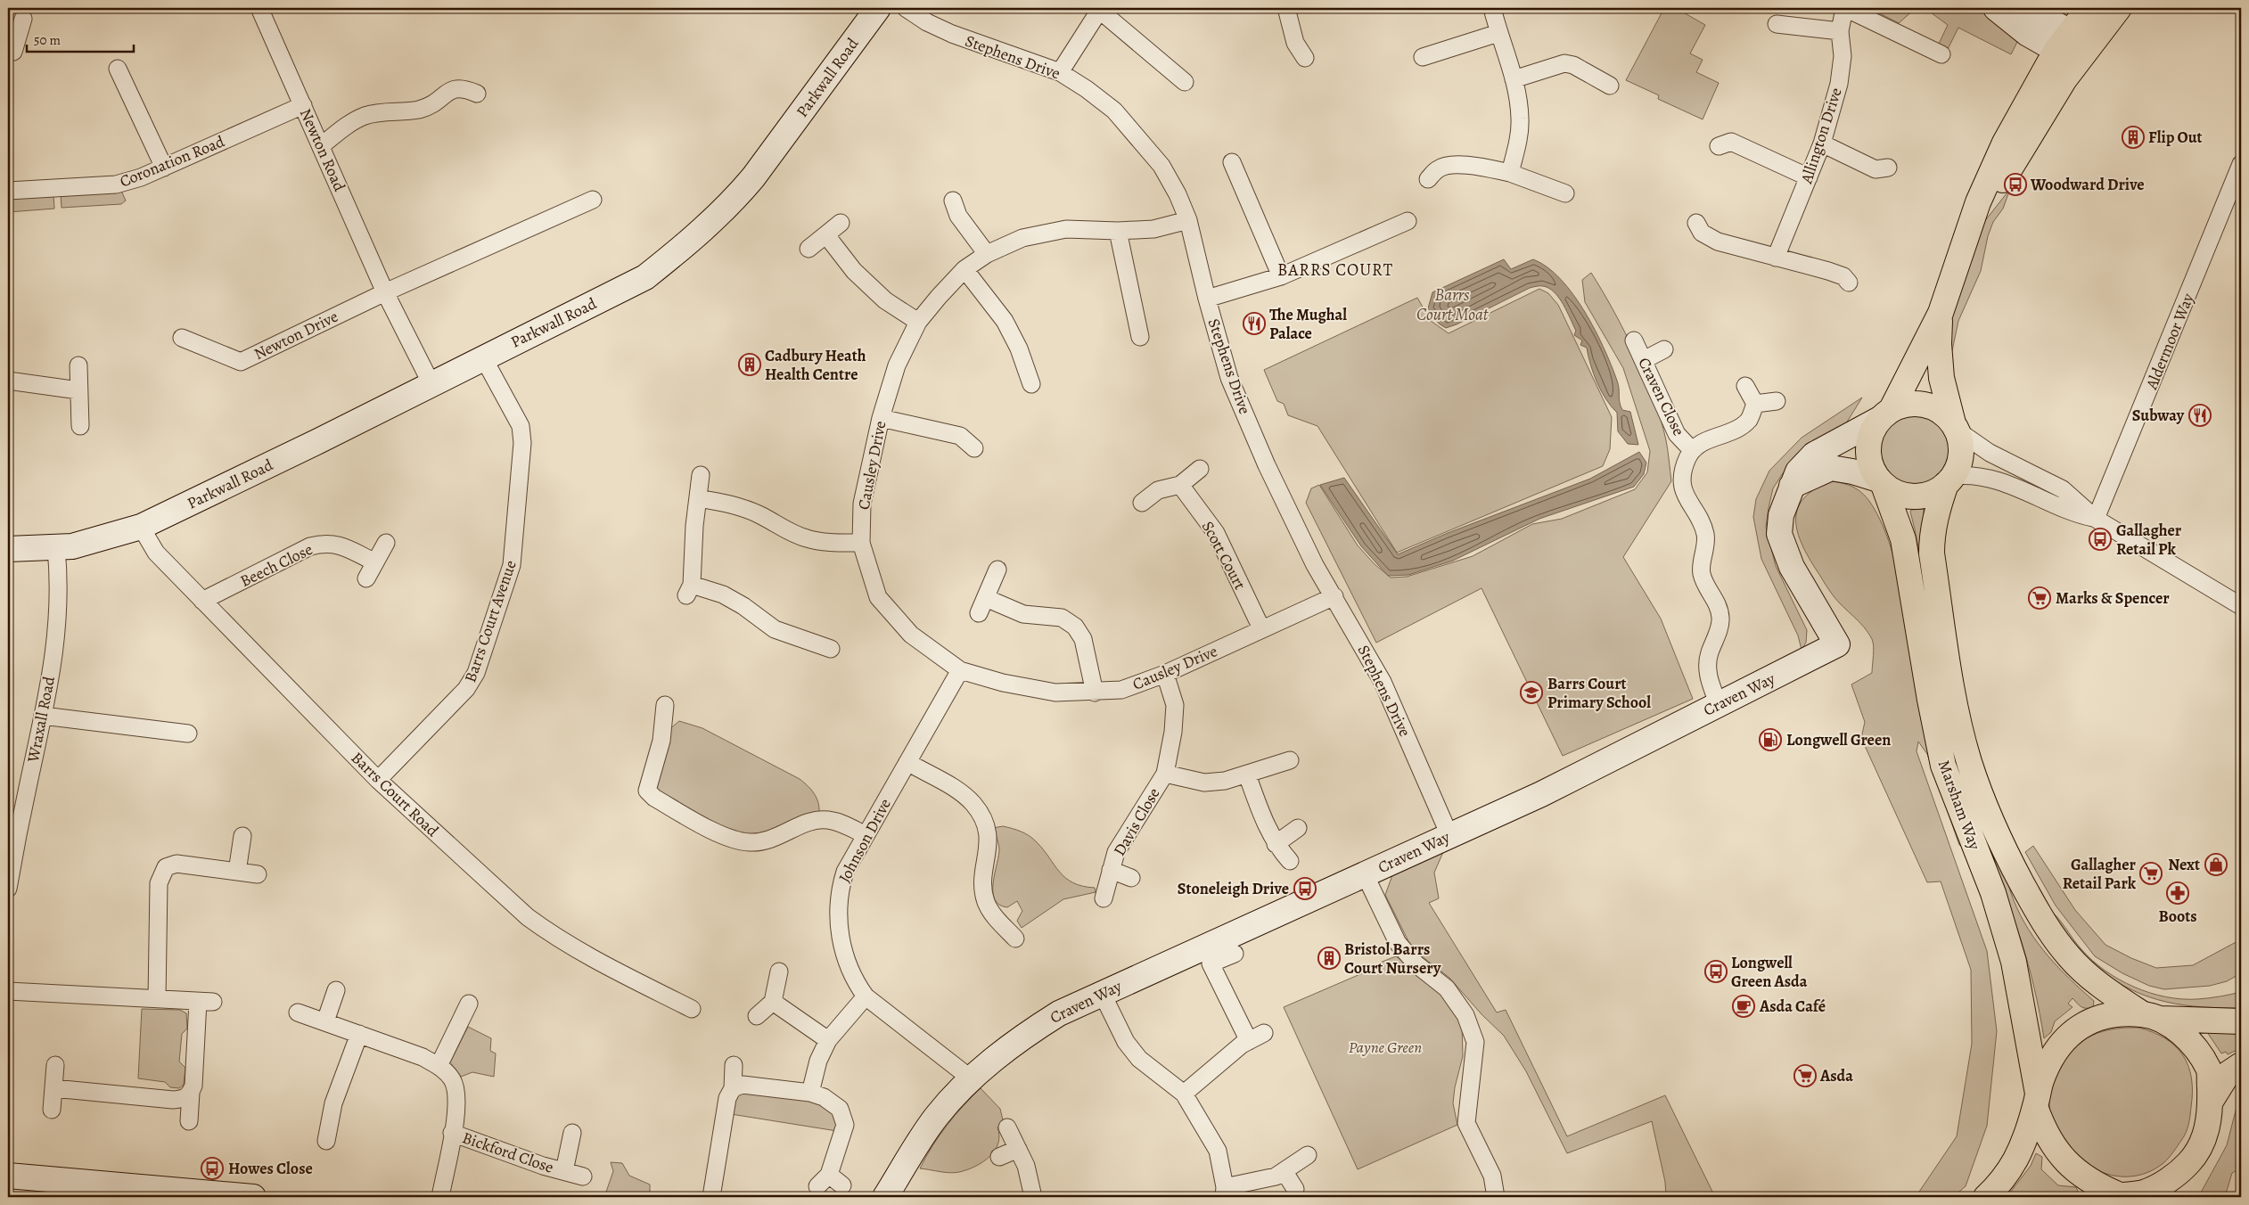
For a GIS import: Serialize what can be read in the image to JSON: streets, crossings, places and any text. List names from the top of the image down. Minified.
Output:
{"streets":{"main road":["Marsham Way"],"street":["Stephens Drive","Parkwall Road","Allington Drive","Newton Road","Coronation Road","Newton Drive","Aldermoor Way","Craven Close","Causley Drive","Scott Court","Beech Close","Barrs Court Avenue","Craven Way","Wraxall Road","Barrs Court Road","Davis Close","Johnson Drive","Bickford Close"]},"crossings":[["Stephens Drive","Causley Drive"],["Stephens Drive","Craven Way"],["Parkwall Road","Newton Road"],["Parkwall Road","Barrs Court Avenue"],["Parkwall Road","Wraxall Road"],["Parkwall Road","Barrs Court Road"],["Newton Road","Coronation Road"],["Newton Road","Newton Drive"],["Craven Close","Craven Way"],["Causley Drive","Scott Court"],["Causley Drive","Davis Close"],["Causley Drive","Johnson Drive"],["Beech Close","Barrs Court Road"],["Barrs Court Avenue","Barrs Court Road"],["Craven Way","Marsham Way"],["Craven Way","Johnson Drive"]],"districts":["BARRS COURT"],"water":["Barrs Court Moat"],"parks":["Payne Green"],"places":{"building":["Flip Out","Cadbury Heath Health Centre","Bristol Barrs Court Nursery"],"bus stop":["Woodward Drive","Gallagher Retail Pk","Stoneleigh Drive","Longwell Green Asda","Howes Close"],"restaurant":["The Mughal Palace","Subway"],"supermarket":["Marks & Spencer","Gallagher Retail Park","Asda"],"school or university":["Barrs Court Primary School"],"fuel station":["Longwell Green"],"shop":["Next"],"pharmacy":["Boots"],"cafe":["Asda Café"]},"scale_bar":"50 m"}
